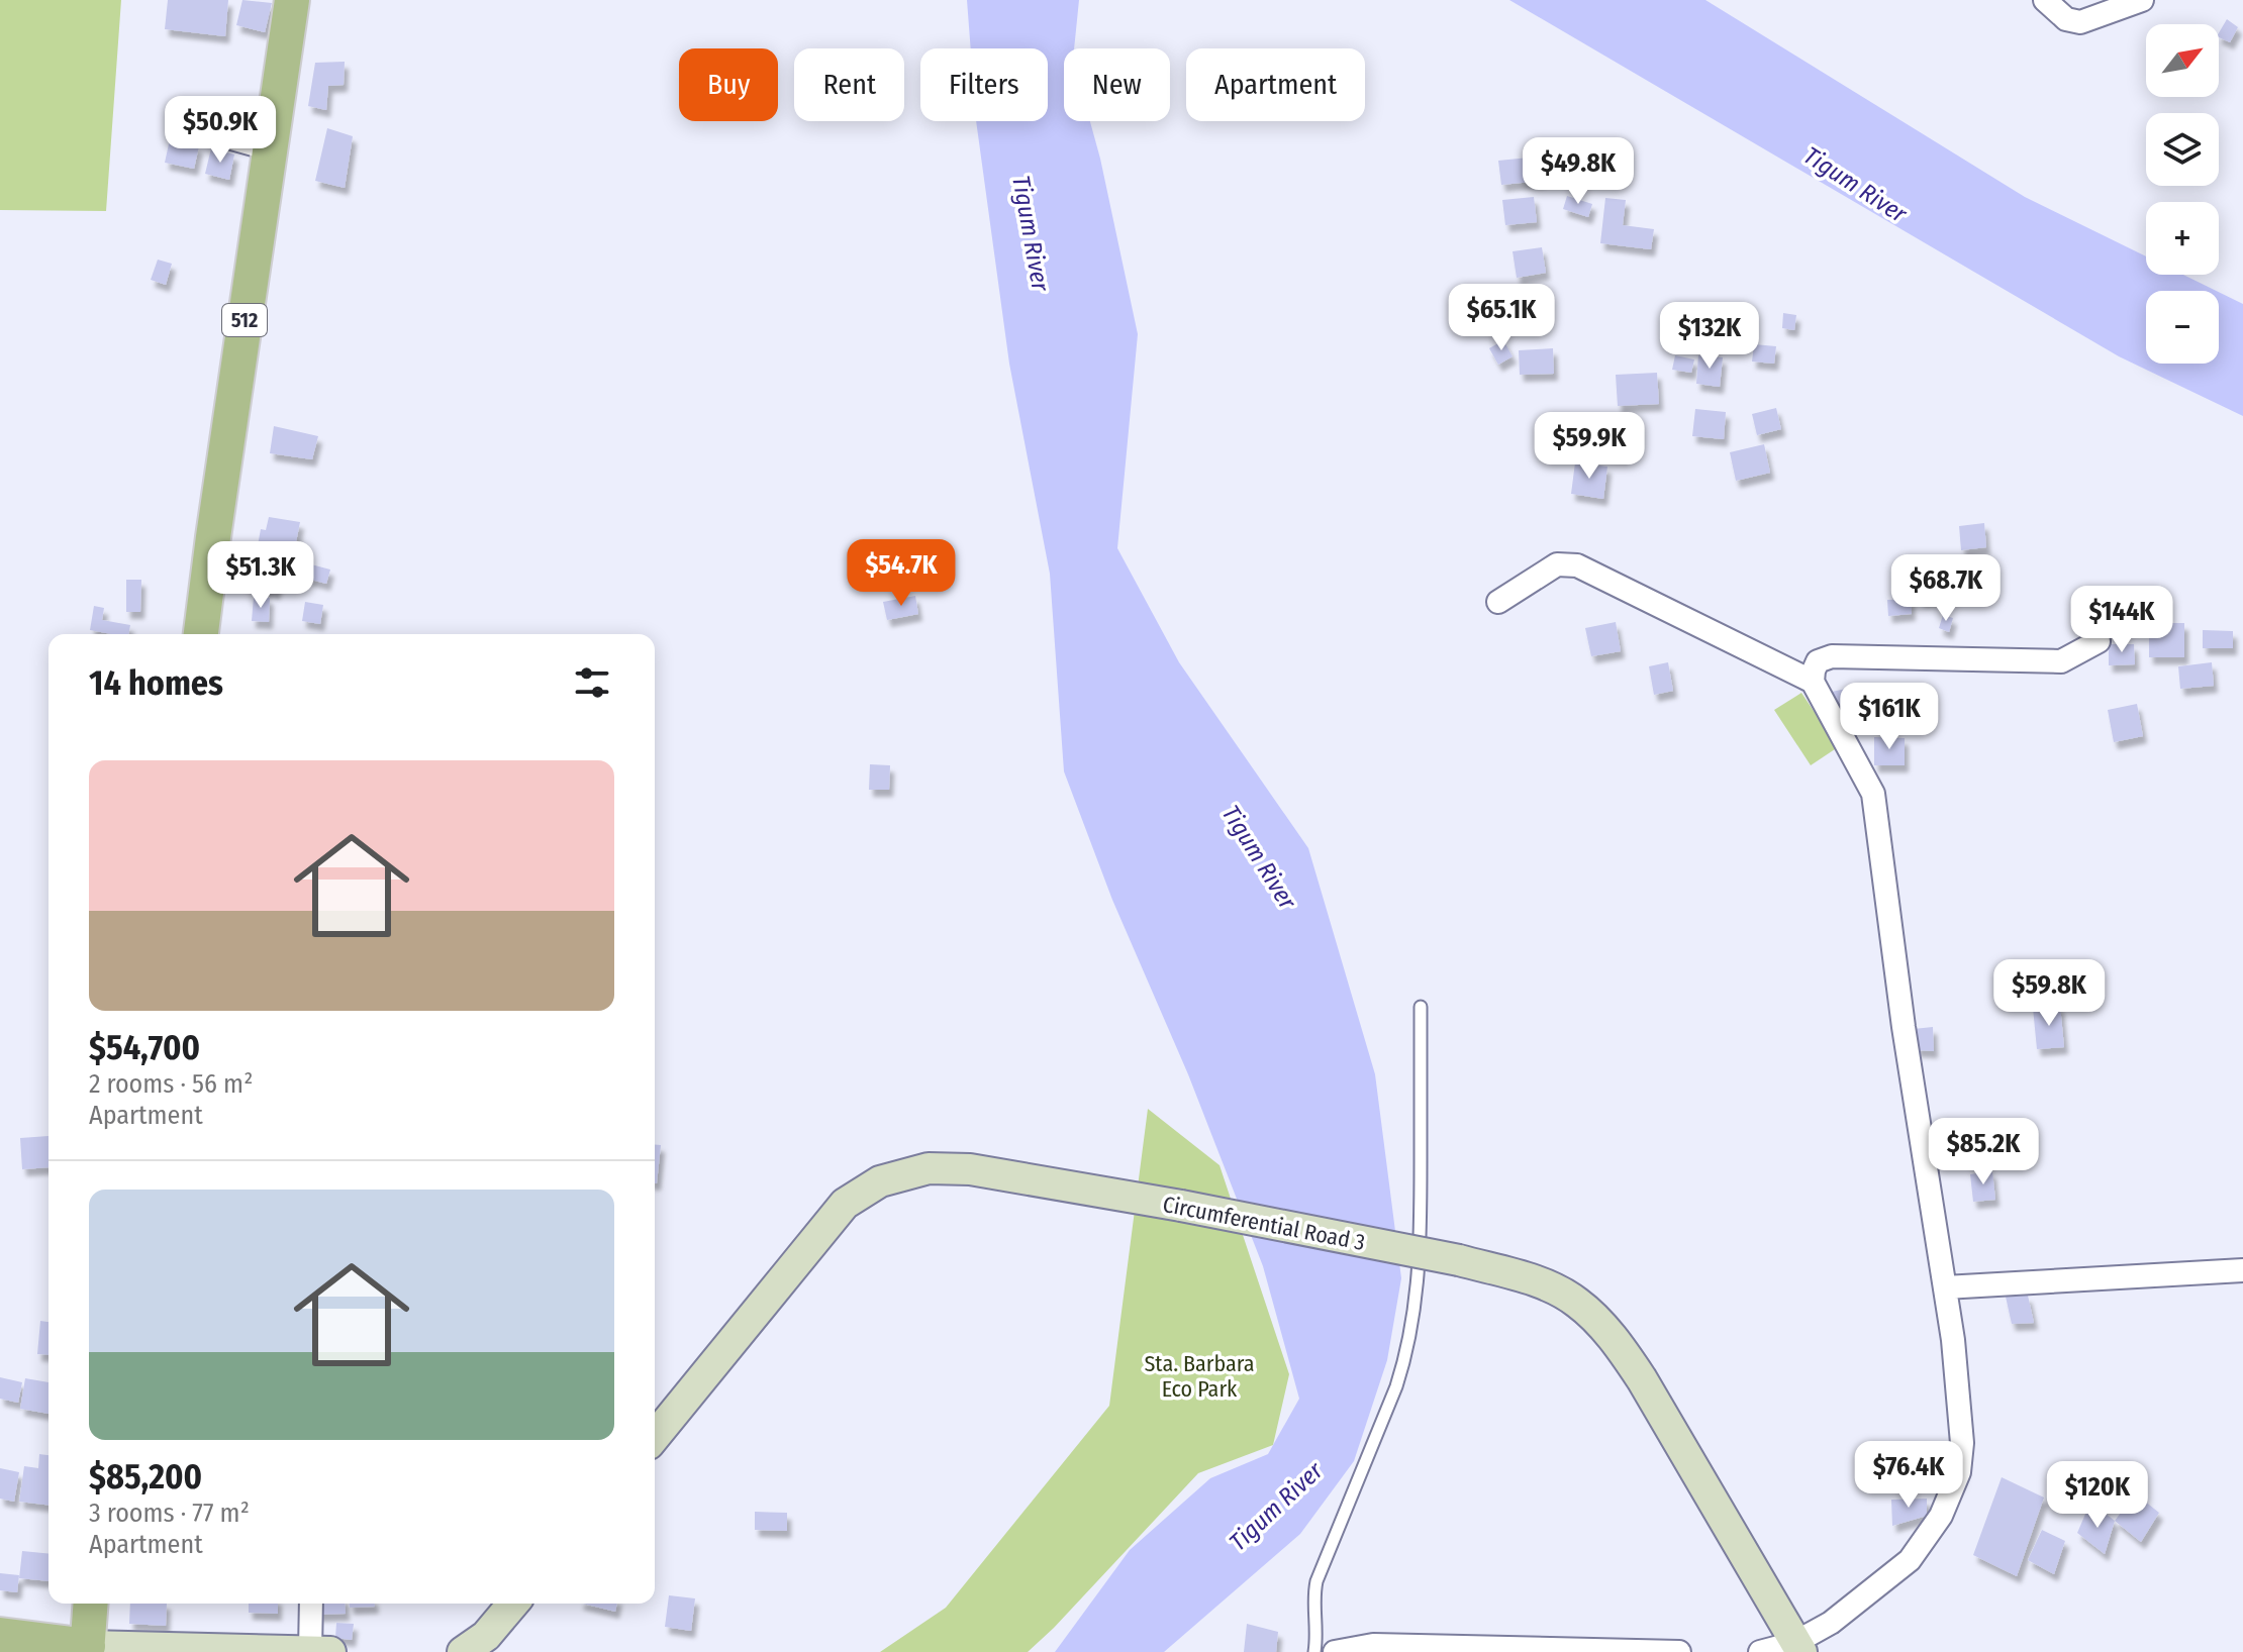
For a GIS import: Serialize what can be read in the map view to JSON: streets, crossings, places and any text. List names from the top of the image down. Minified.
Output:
{"streets":{"main road":["512","Circumferential Road 3"]},"water":["Tigum River"],"parks":["Sta. Barbara Eco Park"],"north":"top right","page":{"map_buttons":["+","−"],"chip":["Buy","Rent","Filters","New","Apartment"],"price":["$50.9K","$49.8K","$65.1K","$132K","$59.9K","$54.7K","$51.3K","$68.7K","$144K","$161K","$59.8K","$85.2K","$76.4K","$120K"],"heading":"14 homes","list":[{"name":"$54,700","note":"2 rooms · 56 m² · Apartment"},{"name":"$85,200","note":"3 rooms · 77 m² · Apartment"}]}}
